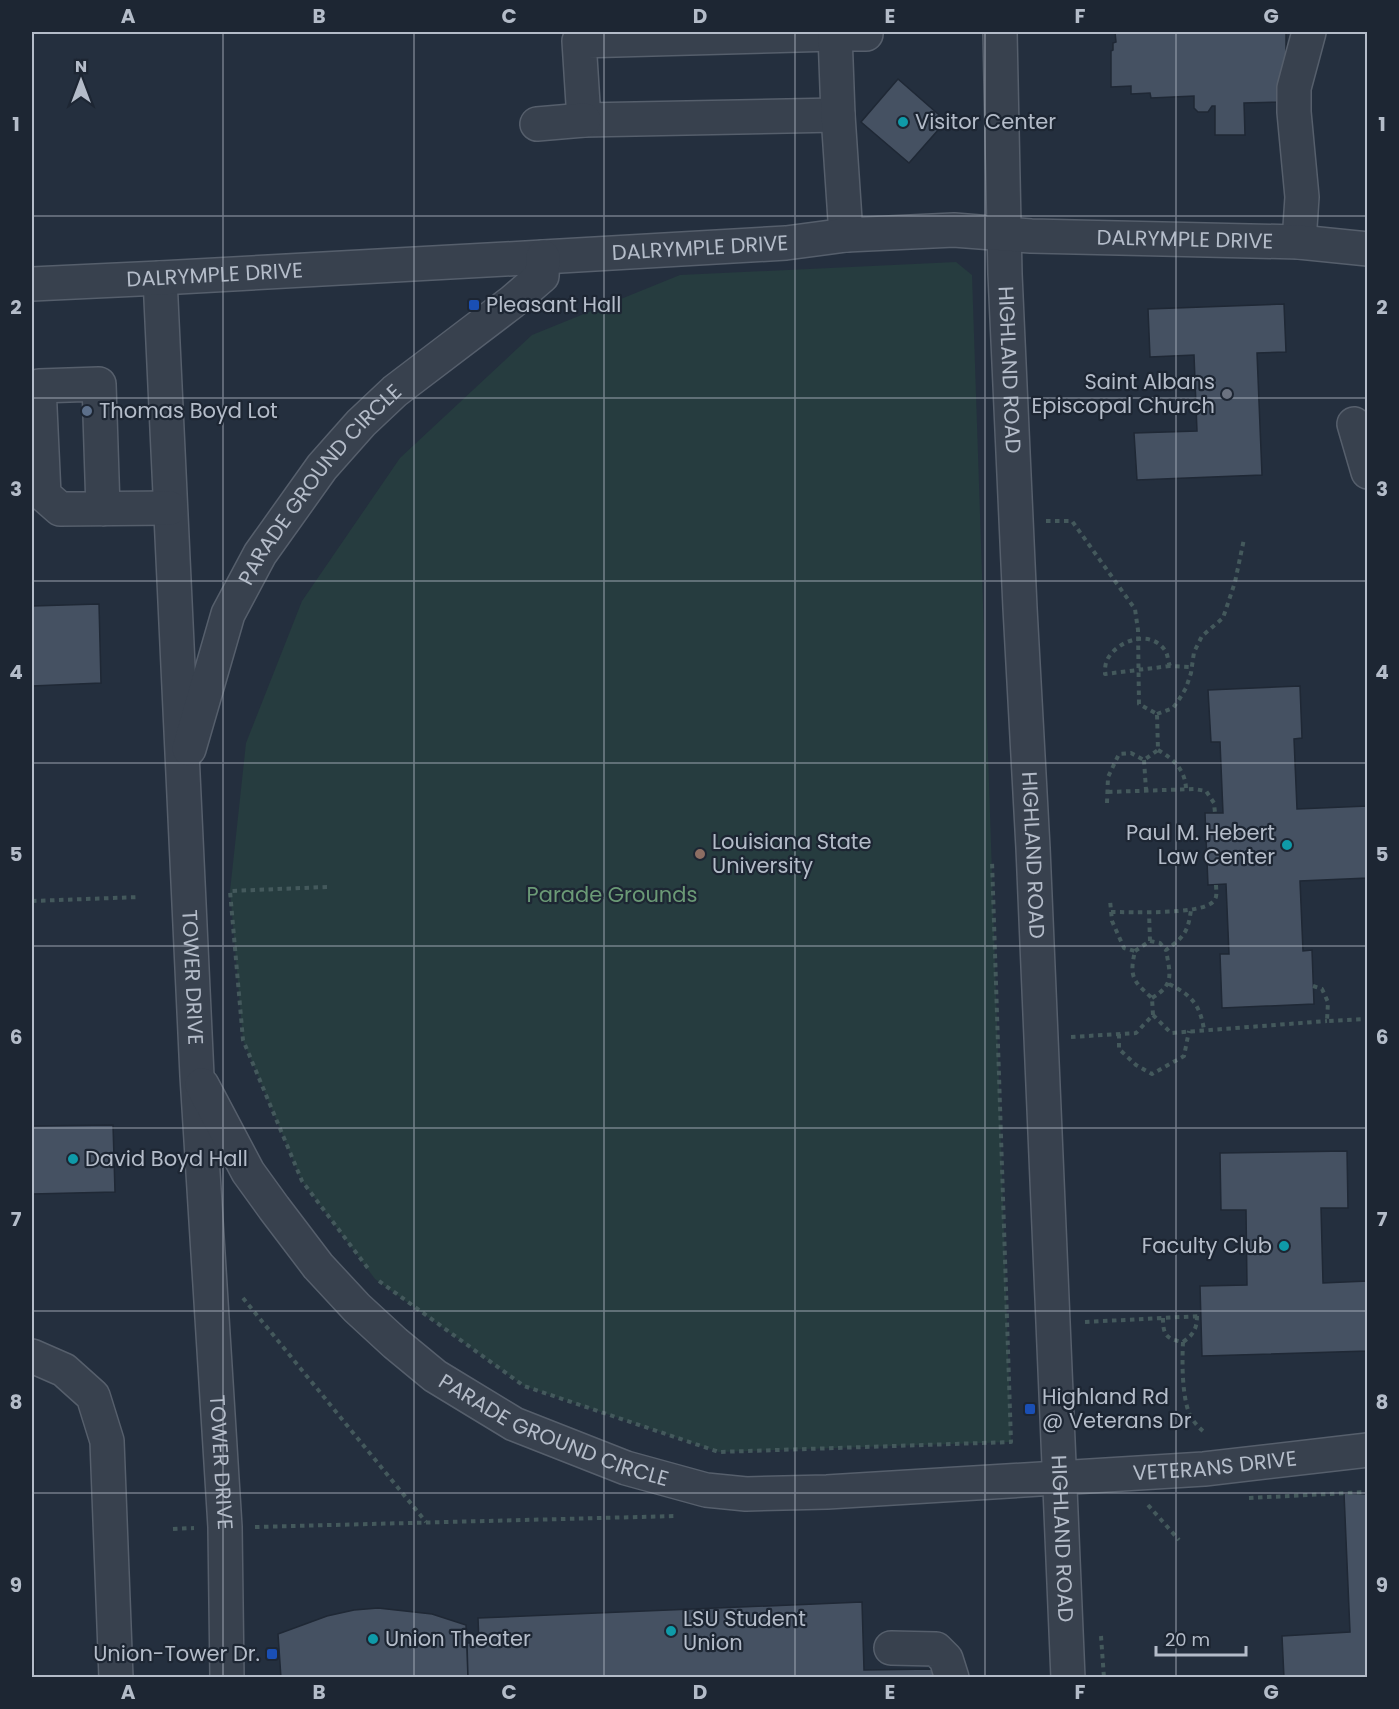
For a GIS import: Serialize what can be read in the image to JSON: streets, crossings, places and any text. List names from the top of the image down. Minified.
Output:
{"streets":{"street":["DALRYMPLE DRIVE","HIGHLAND ROAD","PARADE GROUND CIRCLE","TOWER DRIVE","VETERANS DRIVE"]},"crossings":[["DALRYMPLE DRIVE","HIGHLAND ROAD"],["DALRYMPLE DRIVE","PARADE GROUND CIRCLE"],["DALRYMPLE DRIVE","TOWER DRIVE"],["HIGHLAND ROAD","PARADE GROUND CIRCLE"],["HIGHLAND ROAD","VETERANS DRIVE"],["PARADE GROUND CIRCLE","TOWER DRIVE"],["PARADE GROUND CIRCLE","VETERANS DRIVE"]],"parks":["Parade Grounds"],"places":{"other":["Visitor Center","Saint Albans Episcopal Church","Thomas Boyd Lot","Paul M. Hebert Law Center","Louisiana State University","David Boyd Hall","Faculty Club","LSU Student Union","Union Theater"],"transit":["Pleasant Hall","Highland Rd @ Veterans Dr","Union-Tower Dr."]},"scale_bar":"20 m","north":"top","grid":{"columns":["A","B","C","D","E","F","G"],"rows":["1","2","3","4","5","6","7","8","9"]}}
